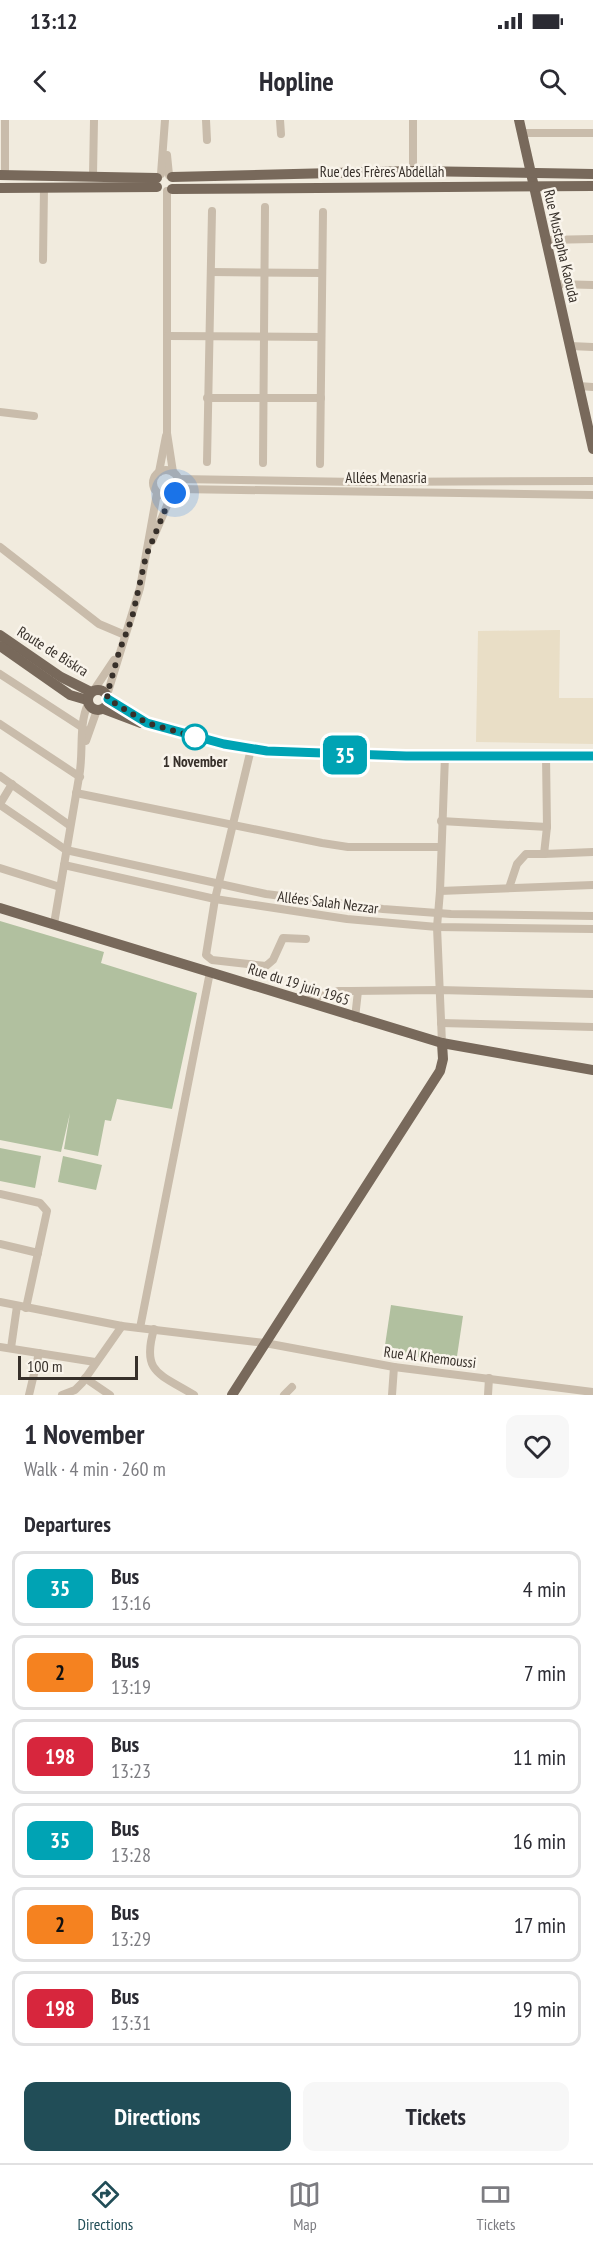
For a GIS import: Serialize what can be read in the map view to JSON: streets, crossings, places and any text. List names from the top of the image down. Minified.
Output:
{"streets":{"main road":["Rue des Frères Abdellah","Rue Mustapha Kaouda","Route de Biskra","Rue du 19 juin 1965"],"street":["Allées Menasria","Allées Salah Nezzar","Rue Al Khemoussi"]},"crossings":[["Rue des Frères Abdellah","Rue Mustapha Kaouda"]],"places":["1 November"],"lines":["bus line 35"],"scale_bar":"100 m","page":{"status":"13:12","header":"Hopline","on_map":"35","scale":"100 m","heading":[["1 November","Walk · 4 min · 260 m"],"Departures"],"list":[{"mark":"35","name":"Bus","note":"13:16","value":"4 min"},{"mark":"2","name":"Bus","note":"13:19","value":"7 min"},{"mark":"198","name":"Bus","note":"13:23","value":"11 min"},{"mark":"35","name":"Bus","note":"13:28","value":"16 min"},{"mark":"2","name":"Bus","note":"13:29","value":"17 min"},{"mark":"198","name":"Bus","note":"13:31","value":"19 min"}],"buttons":["Directions","Tickets"],"tabs":["Directions","Map","Tickets"]}}
